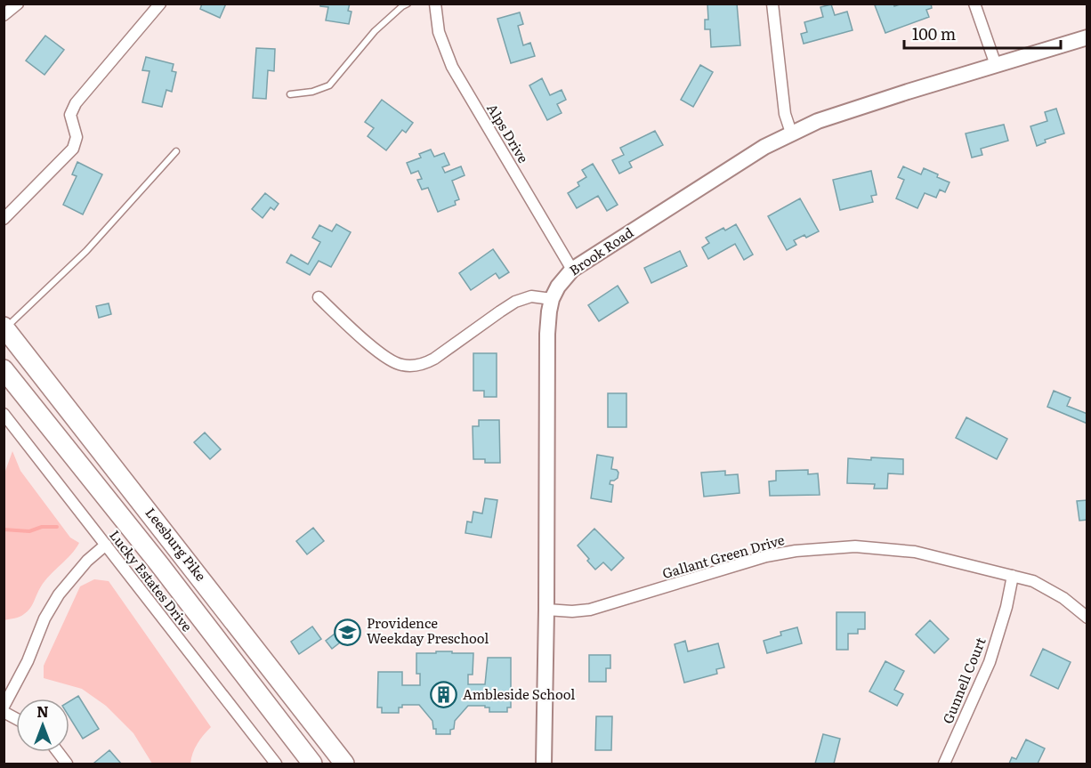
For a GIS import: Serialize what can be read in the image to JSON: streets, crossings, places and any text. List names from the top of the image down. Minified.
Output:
{"streets":{"highway":["Leesburg Pike"],"street":["Alps Drive","Brook Road","Gallant Green Drive","Lucky Estates Drive","Gunnell Court"]},"crossings":[["Alps Drive","Brook Road"],["Brook Road","Gallant Green Drive"],["Gallant Green Drive","Gunnell Court"]],"places":{"school or university":["Providence Weekday Preschool"],"building":["Ambleside School"]},"scale_bar":"100 m","north":"top"}
